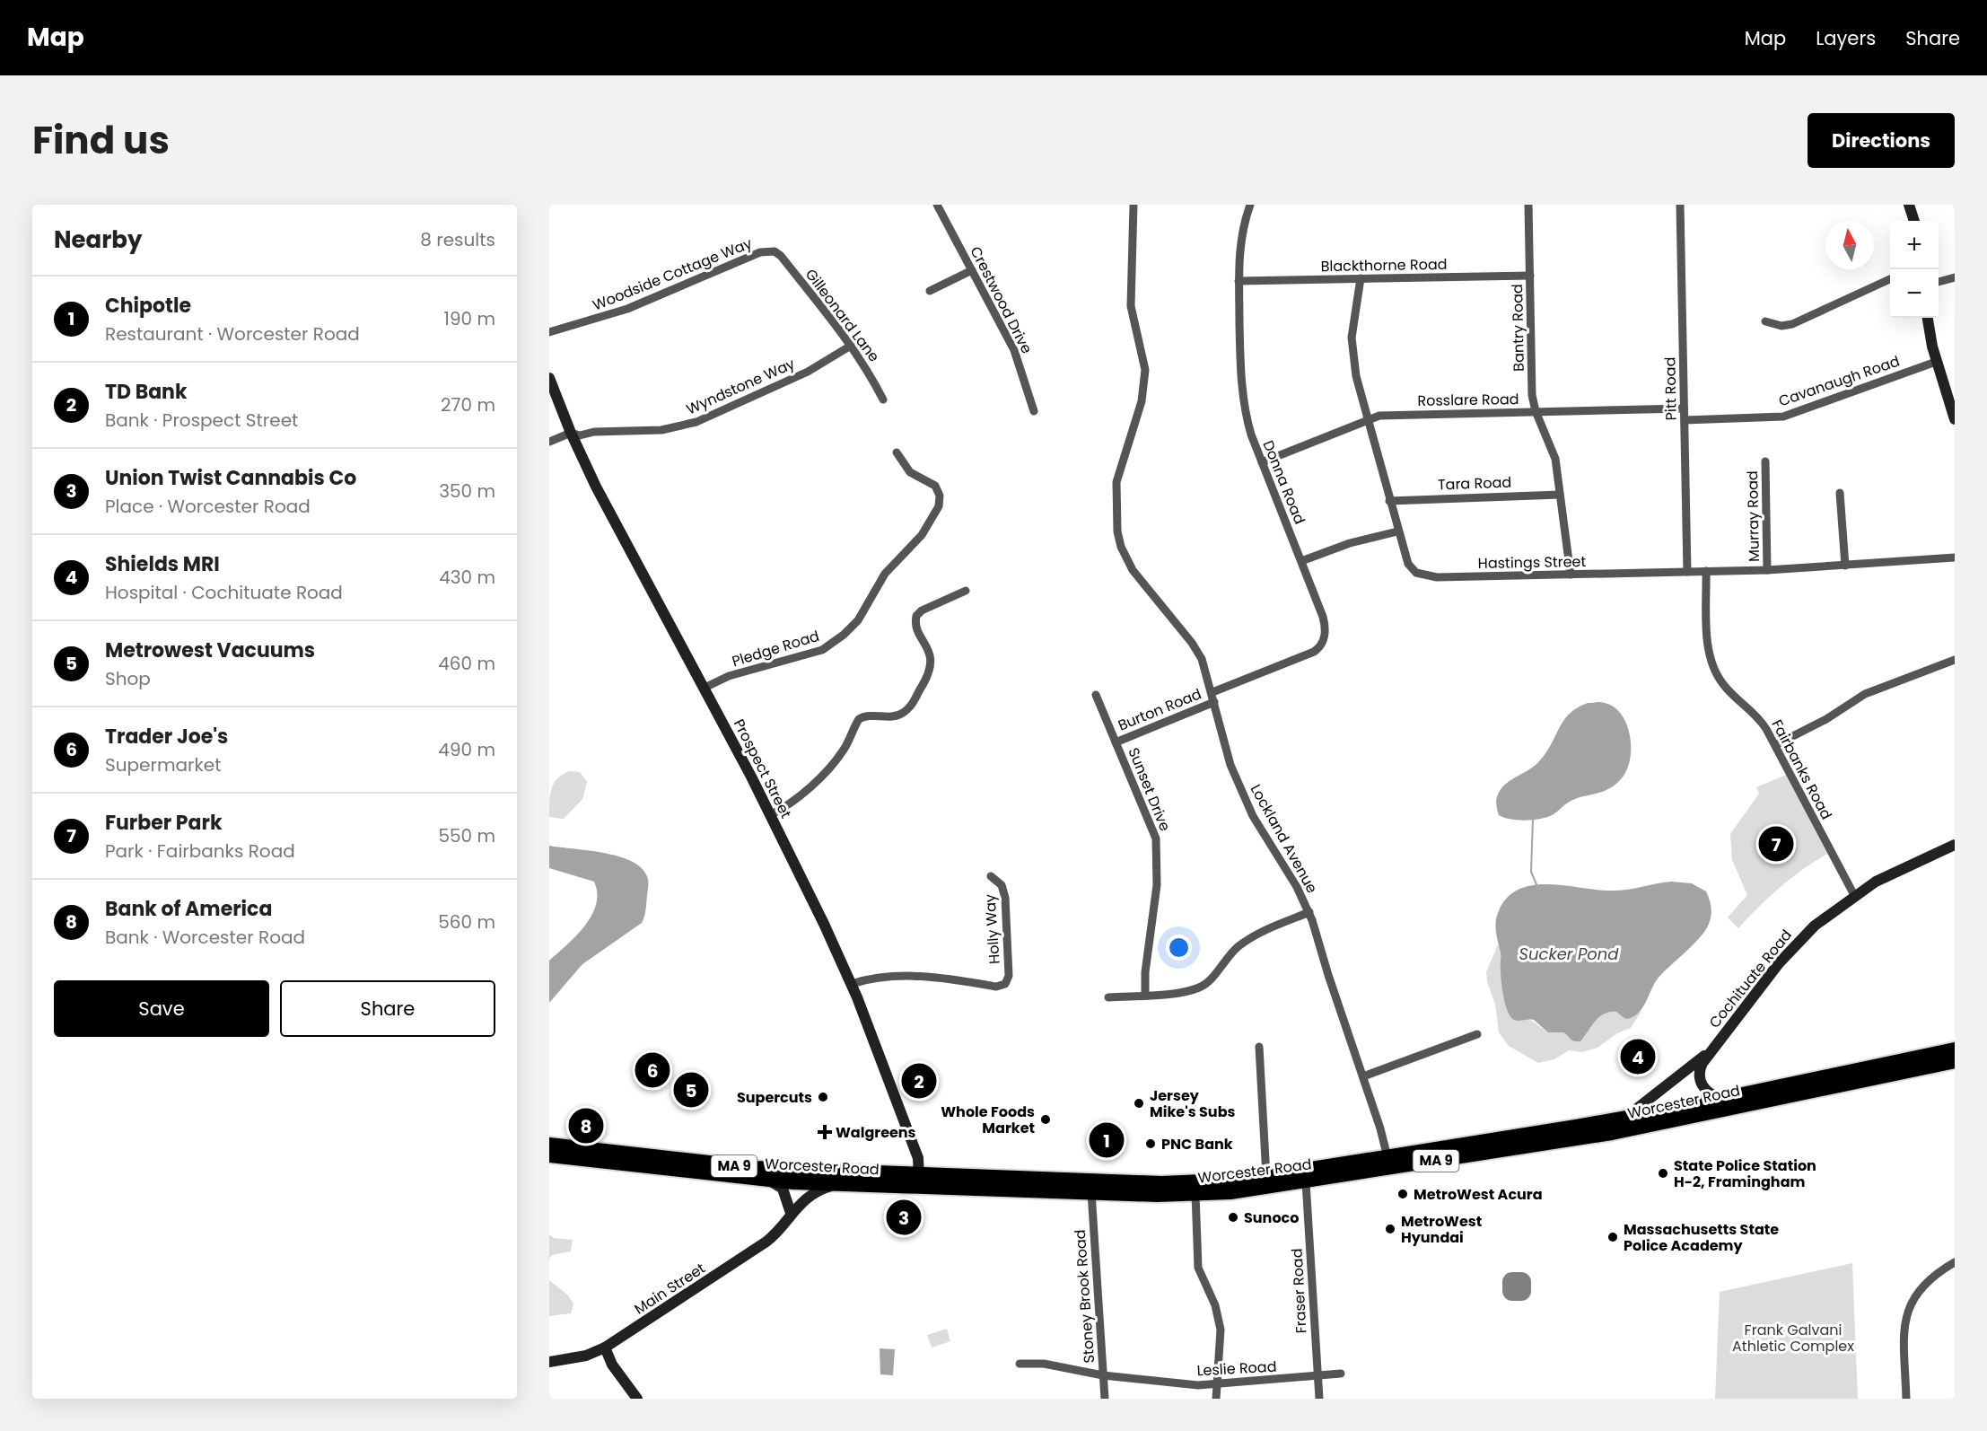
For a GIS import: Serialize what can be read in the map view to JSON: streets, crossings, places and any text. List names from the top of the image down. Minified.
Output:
{"streets":{"highway":["Worcester Road","MA 9"],"street":["Blackthorne Road","Woodside Cottage Way","Crestwood Drive","Gilleonard Lane","Bantry Road","Cavanaugh Road","Wyndstone Way","Pitt Road","Rosslare Road","Donna Road","Tara Road","Murray Road","Hastings Street","Pledge Road","Burton Road","Prospect Street","Fairbanks Road","Sunset Drive","Lockland Avenue","Holly Way","Cochituate Road","Main Street","Fraser Road","Stoney Brook Road","Leslie Road"]},"crossings":[["Blackthorne Road","Bantry Road"],["Blackthorne Road","Donna Road"],["Blackthorne Road","Hastings Street"],["Woodside Cottage Way","Gilleonard Lane"],["Gilleonard Lane","Wyndstone Way"],["Bantry Road","Rosslare Road"],["Bantry Road","Tara Road"],["Bantry Road","Hastings Street"],["Cavanaugh Road","Pitt Road"],["Wyndstone Way","Prospect Street"],["Pitt Road","Rosslare Road"],["Pitt Road","Hastings Street"],["Rosslare Road","Donna Road"],["Rosslare Road","Hastings Street"],["Donna Road","Lockland Avenue"],["Tara Road","Hastings Street"],["Murray Road","Hastings Street"],["Hastings Street","Fairbanks Road"],["Pledge Road","Prospect Street"],["Burton Road","Sunset Drive"],["Burton Road","Lockland Avenue"],["Prospect Street","Holly Way"],["Prospect Street","Worcester Road"],["Fairbanks Road","Cochituate Road"],["Lockland Avenue","Worcester Road"],["Cochituate Road","Worcester Road"],["Worcester Road","Main Street"],["Worcester Road","Fraser Road"],["Worcester Road","Stoney Brook Road"],["Fraser Road","Leslie Road"],["Stoney Brook Road","Leslie Road"]],"water":["Sucker Pond"],"parks":["Frank Galvani Athletic Complex"],"places":{"other":["Supercuts","Jersey Mike's Subs","Whole Foods Market","PNC Bank","State Police Station H-2, Framingham","MetroWest Acura","Sunoco","MetroWest Hyundai","Massachusetts State Police Academy"],"health":["Walgreens"]},"north":"top","page":{"header":"Map","nav":["Map","Layers","Share"],"title":"Find us","buttons":["Directions",["Save","Share"]],"heading":["Nearby","8 results"],"map_buttons":["+","−"],"list":[{"mark":"1","name":"Chipotle","note":"Restaurant · Worcester Road","value":"190 m"},{"mark":"2","name":"TD Bank","note":"Bank · Prospect Street","value":"270 m"},{"mark":"3","name":"Union Twist Cannabis Co","note":"Place · Worcester Road","value":"350 m"},{"mark":"4","name":"Shields MRI","note":"Hospital · Cochituate Road","value":"430 m"},{"mark":"5","name":"Metrowest Vacuums","note":"Shop","value":"460 m"},{"mark":"6","name":"Trader Joe's","note":"Supermarket","value":"490 m"},{"mark":"7","name":"Furber Park","note":"Park · Fairbanks Road","value":"550 m"},{"mark":"8","name":"Bank of America","note":"Bank · Worcester Road","value":"560 m"}],"pins":["7","4","6","2","5","8","1","3"]}}
